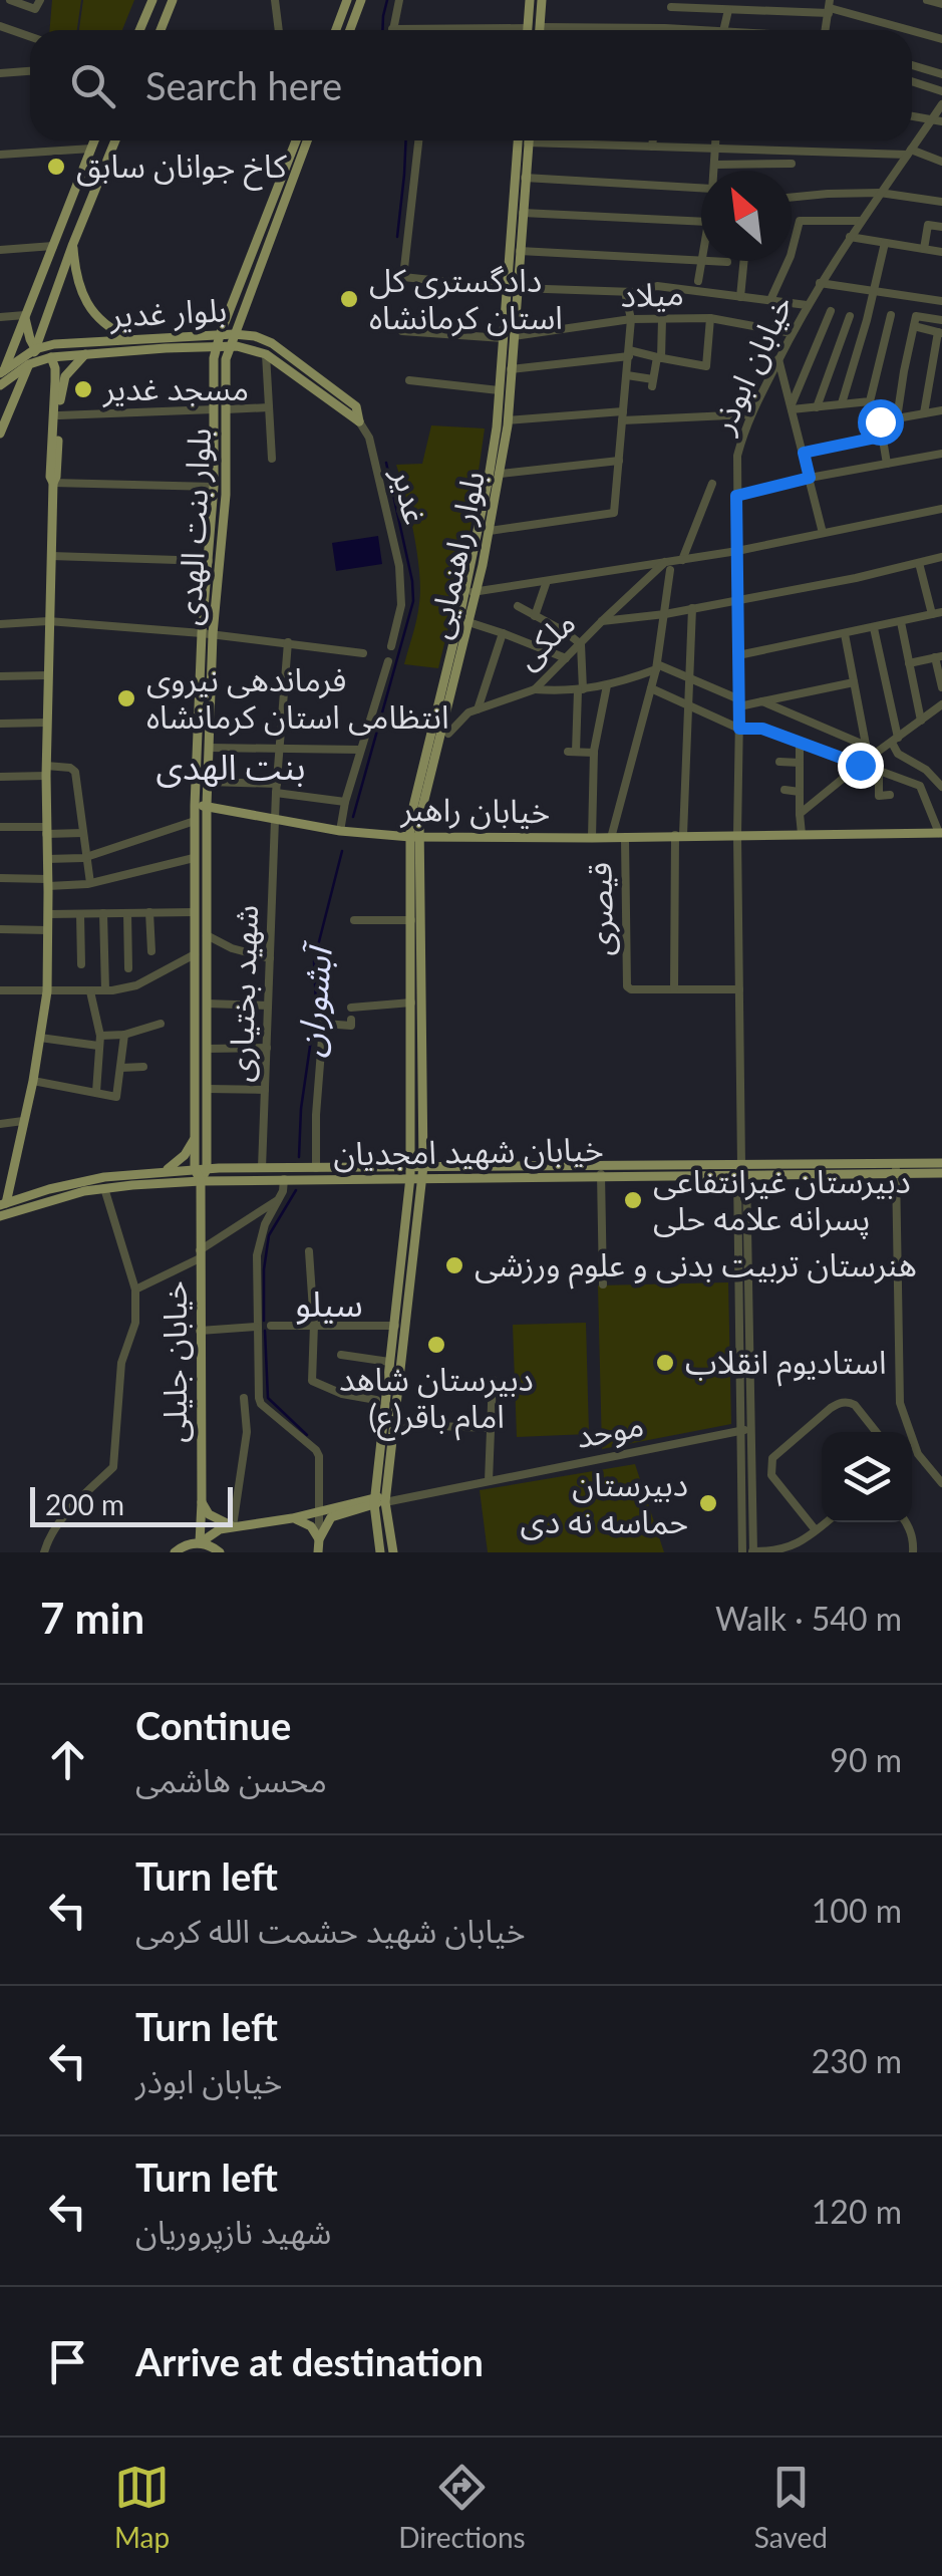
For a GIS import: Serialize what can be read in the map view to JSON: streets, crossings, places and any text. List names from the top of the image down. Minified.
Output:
{"streets":{"main road":["بلوار غدیر","بلوار بنت الهدی","بلوار راهنمایی","خیابان راهبر","خیابان شهید امجدیان","خیابان جلیلی"],"street":["میلاد","خیابان ابوذر","غدیر","ملکی","قیصری","شهید بختیاری","موحد"]},"crossings":[["میلاد","خیابان ابوذر"],["میلاد","بلوار راهنمایی"],["بلوار غدیر","غدیر"],["بلوار غدیر","بلوار بنت الهدی"],["خیابان ابوذر","خیابان راهبر"],["خیابان ابوذر","قیصری"],["خیابان ابوذر","خیابان شهید امجدیان"],["بلوار بنت الهدی","خیابان راهبر"],["بلوار بنت الهدی","خیابان شهید امجدیان"],["بلوار بنت الهدی","خیابان جلیلی"],["بلوار راهنمایی","خیابان راهبر"],["بلوار راهنمایی","خیابان شهید امجدیان"],["خیابان راهبر","قیصری"],["خیابان راهبر","شهید بختیاری"],["شهید بختیاری","خیابان شهید امجدیان"],["خیابان شهید امجدیان","خیابان جلیلی"]],"districts":["بنت الهدی","سیلو"],"water":["آبشوران"],"places":["کاخ جوانان سابق","دادگستری کل استان کرمانشاه","مسجد غدیر","فرماندهی نیروی انتظامی استان کرمانشاه","دبیرستان غیرانتفاعی پسرانه علامه حلی","هنرستان تربیت بدنی و علوم ورزشی","دبیرستان شاهد امام باقر(ع)","استادیوم انقلاب","دبیرستان حماسه نه دی"],"scale_bar":"200 m","north":"top left","page":{"search":"Search here","scale":"200 m","heading":["7 min","Walk · 540 m"],"list":[["Continue","محسن هاشمی","90 m"],["Turn left","خیابان شهید حشمت الله کرمی","100 m"],["Turn left","خیابان ابوذر","230 m"],["Turn left","شهید نازپروریان","120 m"],"Arrive at destination"],"nav":["Map","Directions","Saved"]}}
